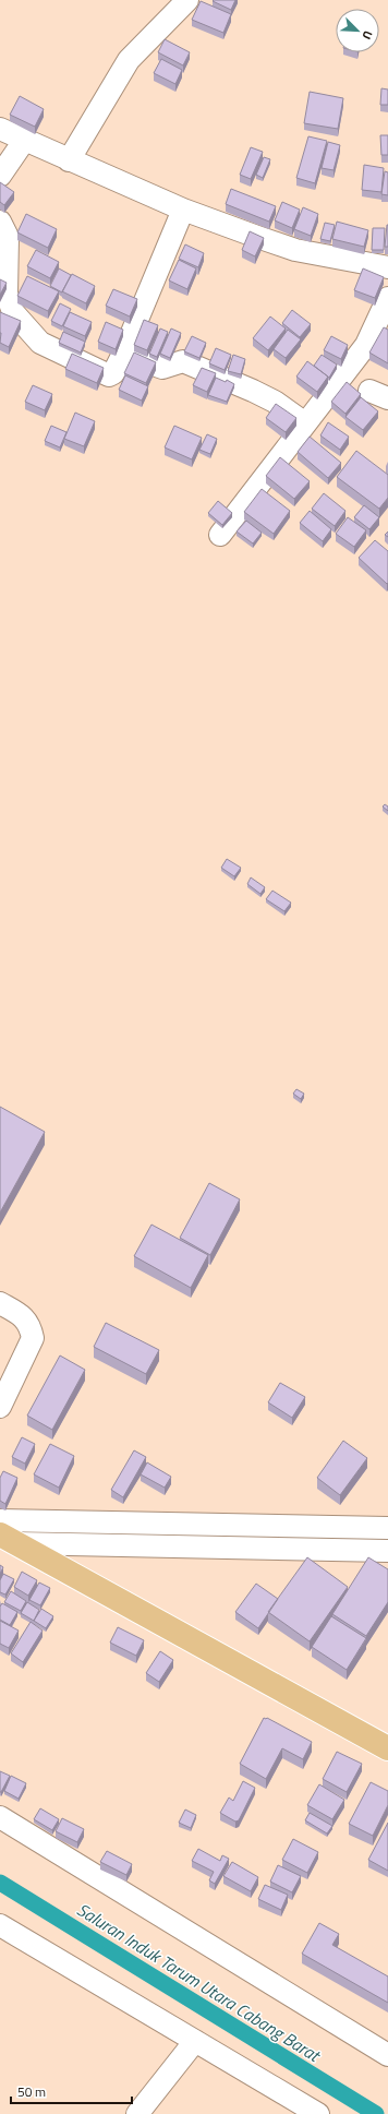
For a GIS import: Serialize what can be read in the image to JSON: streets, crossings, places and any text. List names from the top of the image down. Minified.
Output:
{"water":["Saluran Induk Tarum Utara Cabang Barat"],"scale_bar":"50 m","north":"bottom right"}
